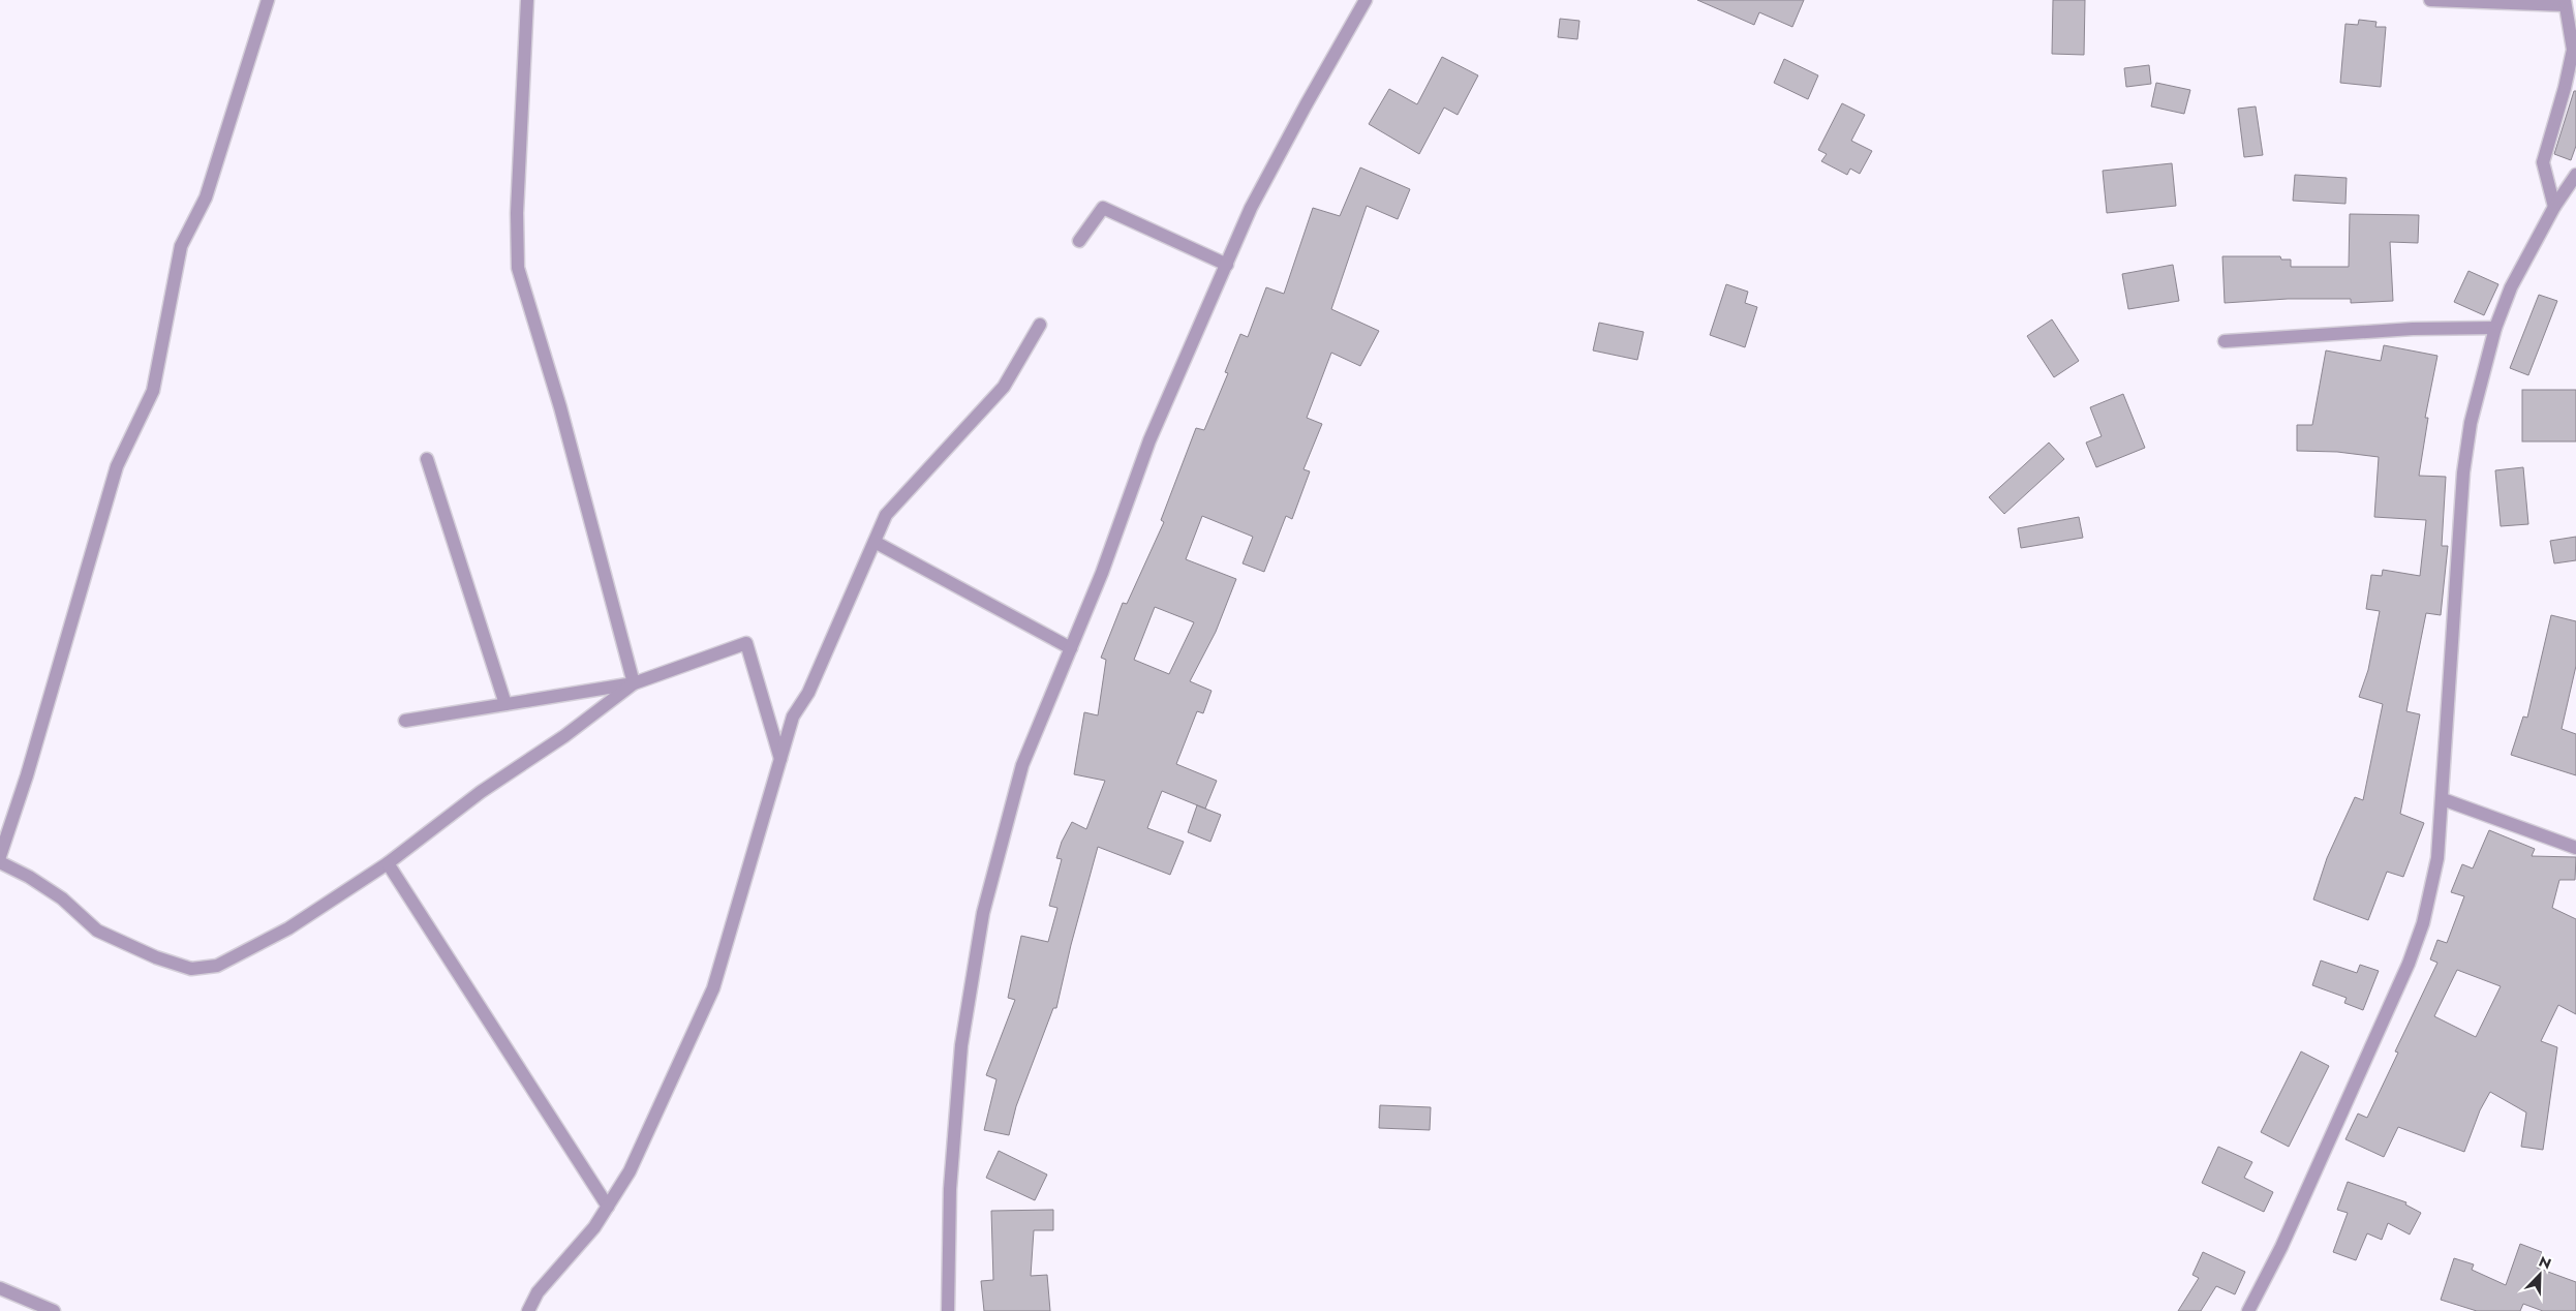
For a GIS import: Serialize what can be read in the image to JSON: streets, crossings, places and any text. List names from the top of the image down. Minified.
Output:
{"north":"top right"}
